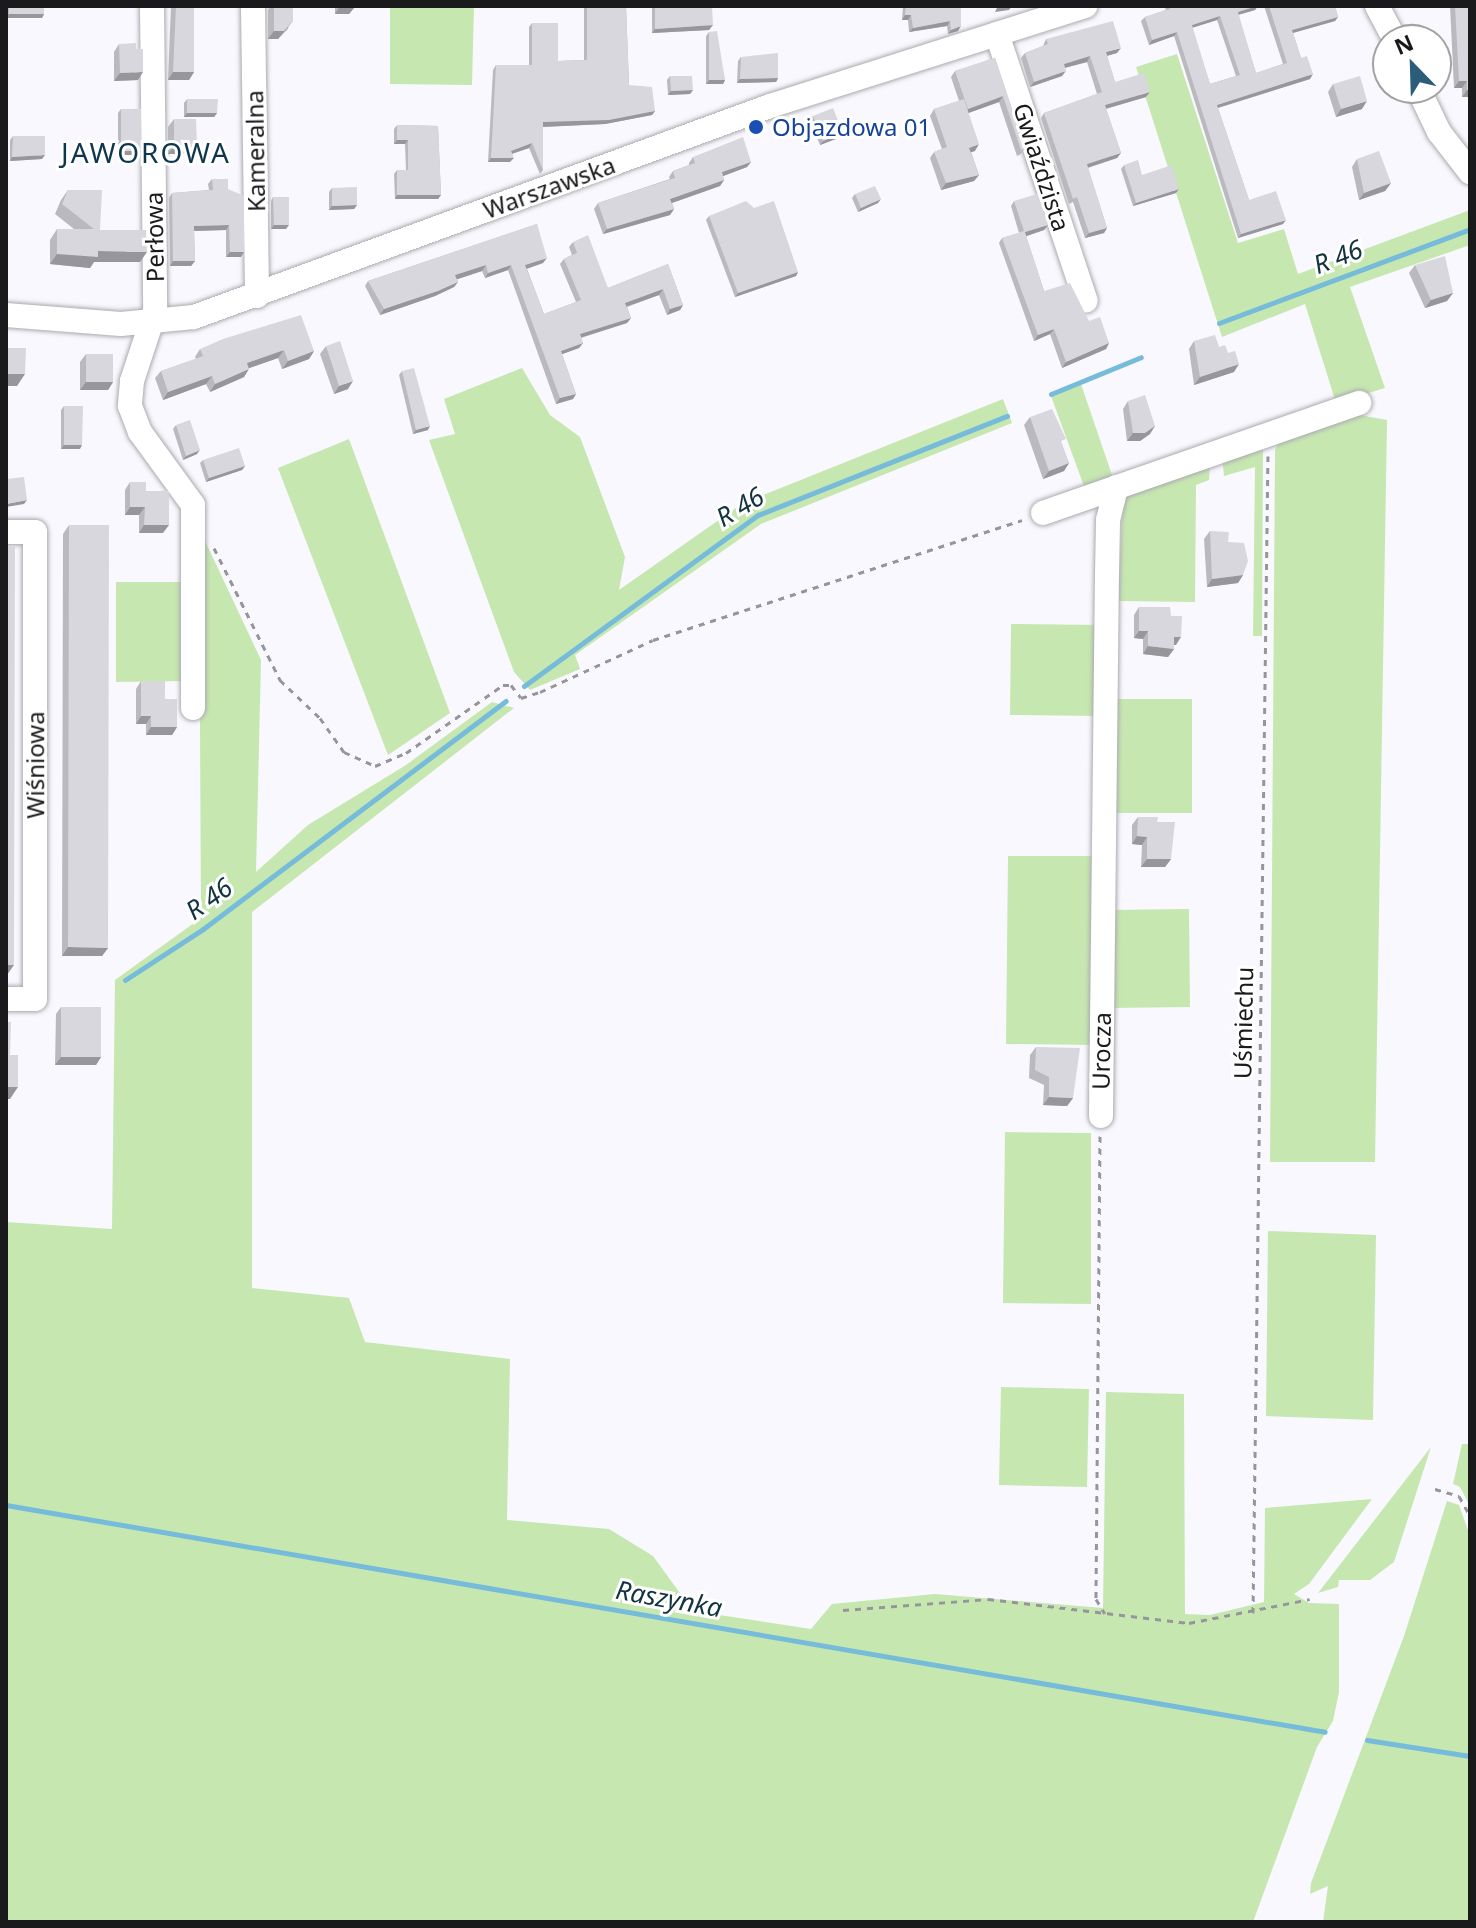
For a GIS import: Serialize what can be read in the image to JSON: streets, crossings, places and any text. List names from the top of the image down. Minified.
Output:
{"streets":{"street":["Kameralna","Gwiaździsta","Warszawska","Perłowa","Wiśniowa","Urocza"],"path":["Uśmiechu"]},"crossings":[["Kameralna","Warszawska"],["Gwiaździsta","Warszawska"],["Warszawska","Perłowa"]],"districts":["JAWOROWA"],"water":["R 46","Raszynka"],"places":["Objazdowa 01"],"north":"top left"}
